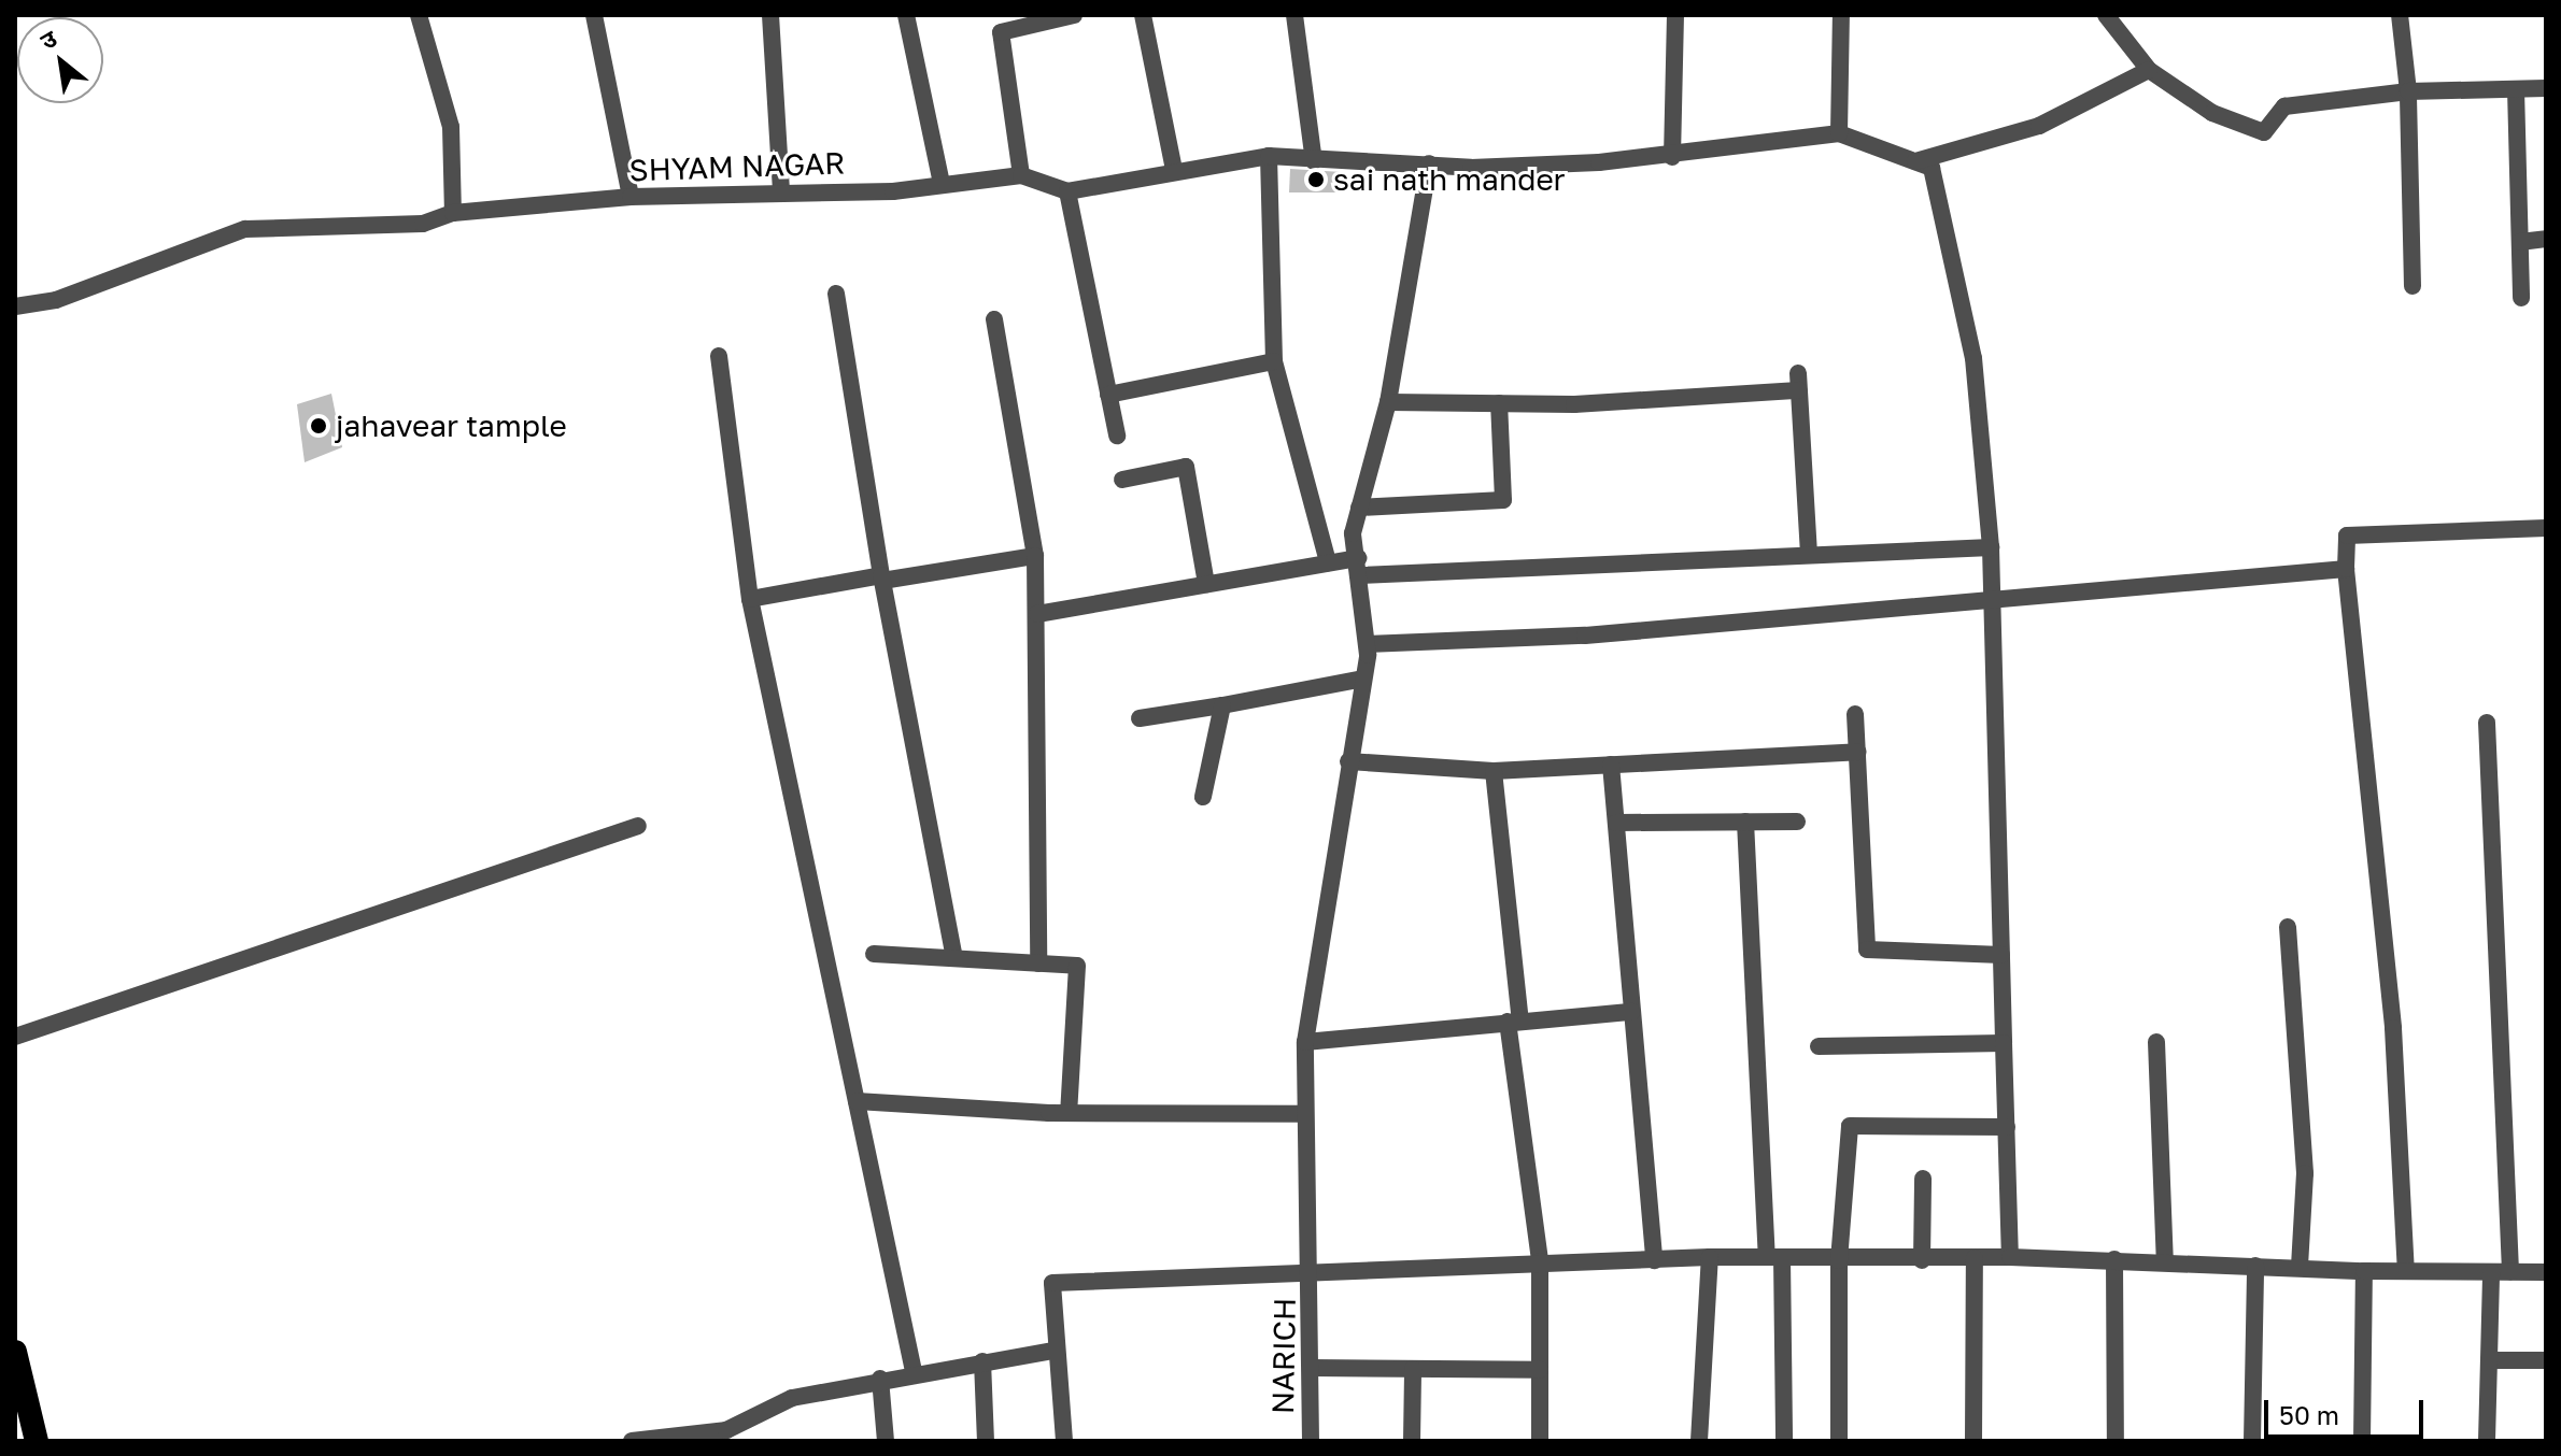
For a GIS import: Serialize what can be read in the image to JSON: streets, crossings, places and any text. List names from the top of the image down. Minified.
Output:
{"streets":{"street":["SHYAM NAGAR","NARICH"]},"places":["sai nath mander","jahavear tample"],"scale_bar":"50 m","north":"top left"}
